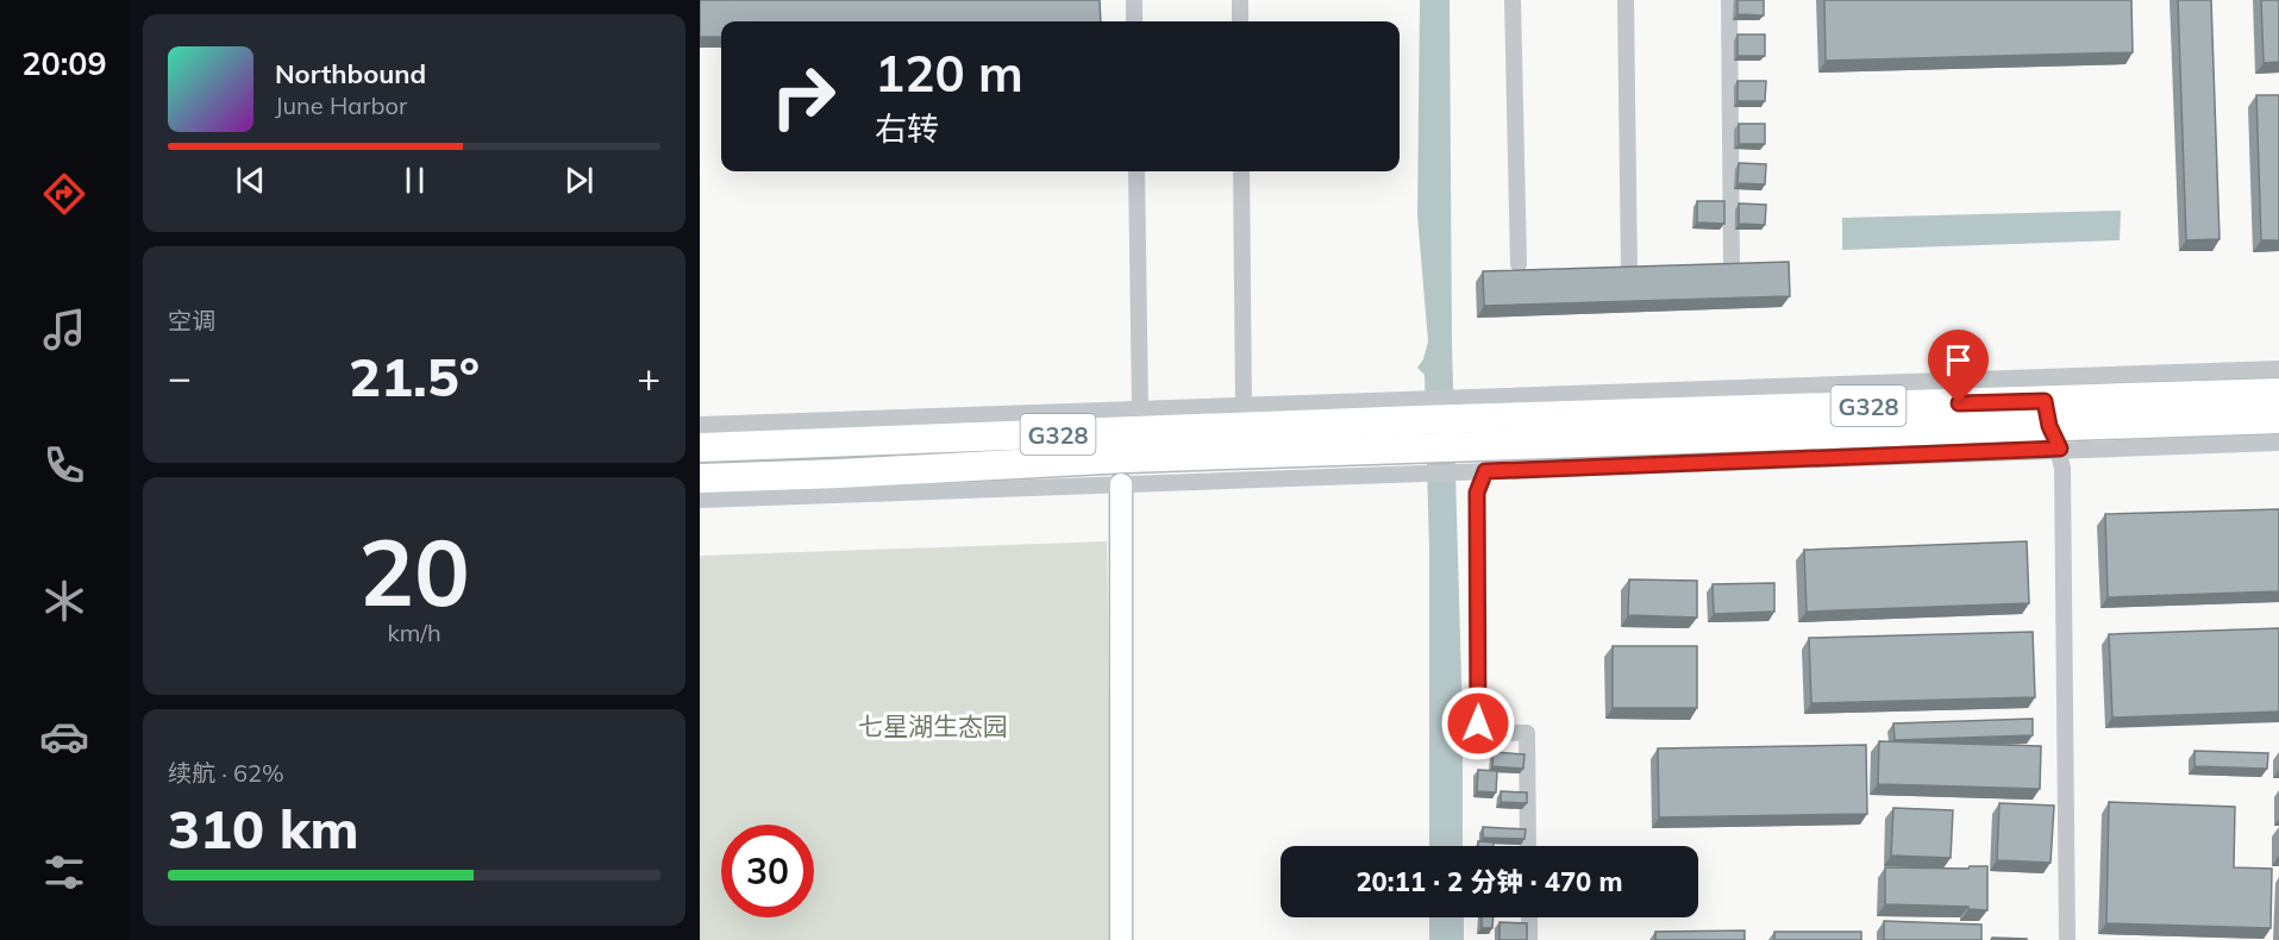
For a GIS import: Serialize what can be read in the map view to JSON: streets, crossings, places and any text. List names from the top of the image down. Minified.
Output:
{"streets":{"highway":["G328"]},"parks":["七星湖生态园"],"page":{"tabs":"20:09","turn":["120 m","右转"],"song":["Northbound","June Harbor"],"tile":["空调",["20","km/h"],["续航 · 62%","310 km"]],"heat":["−","21.5°","+"],"limit":"30","trip":"20:11 · 2 分钟 · 470 m"}}
